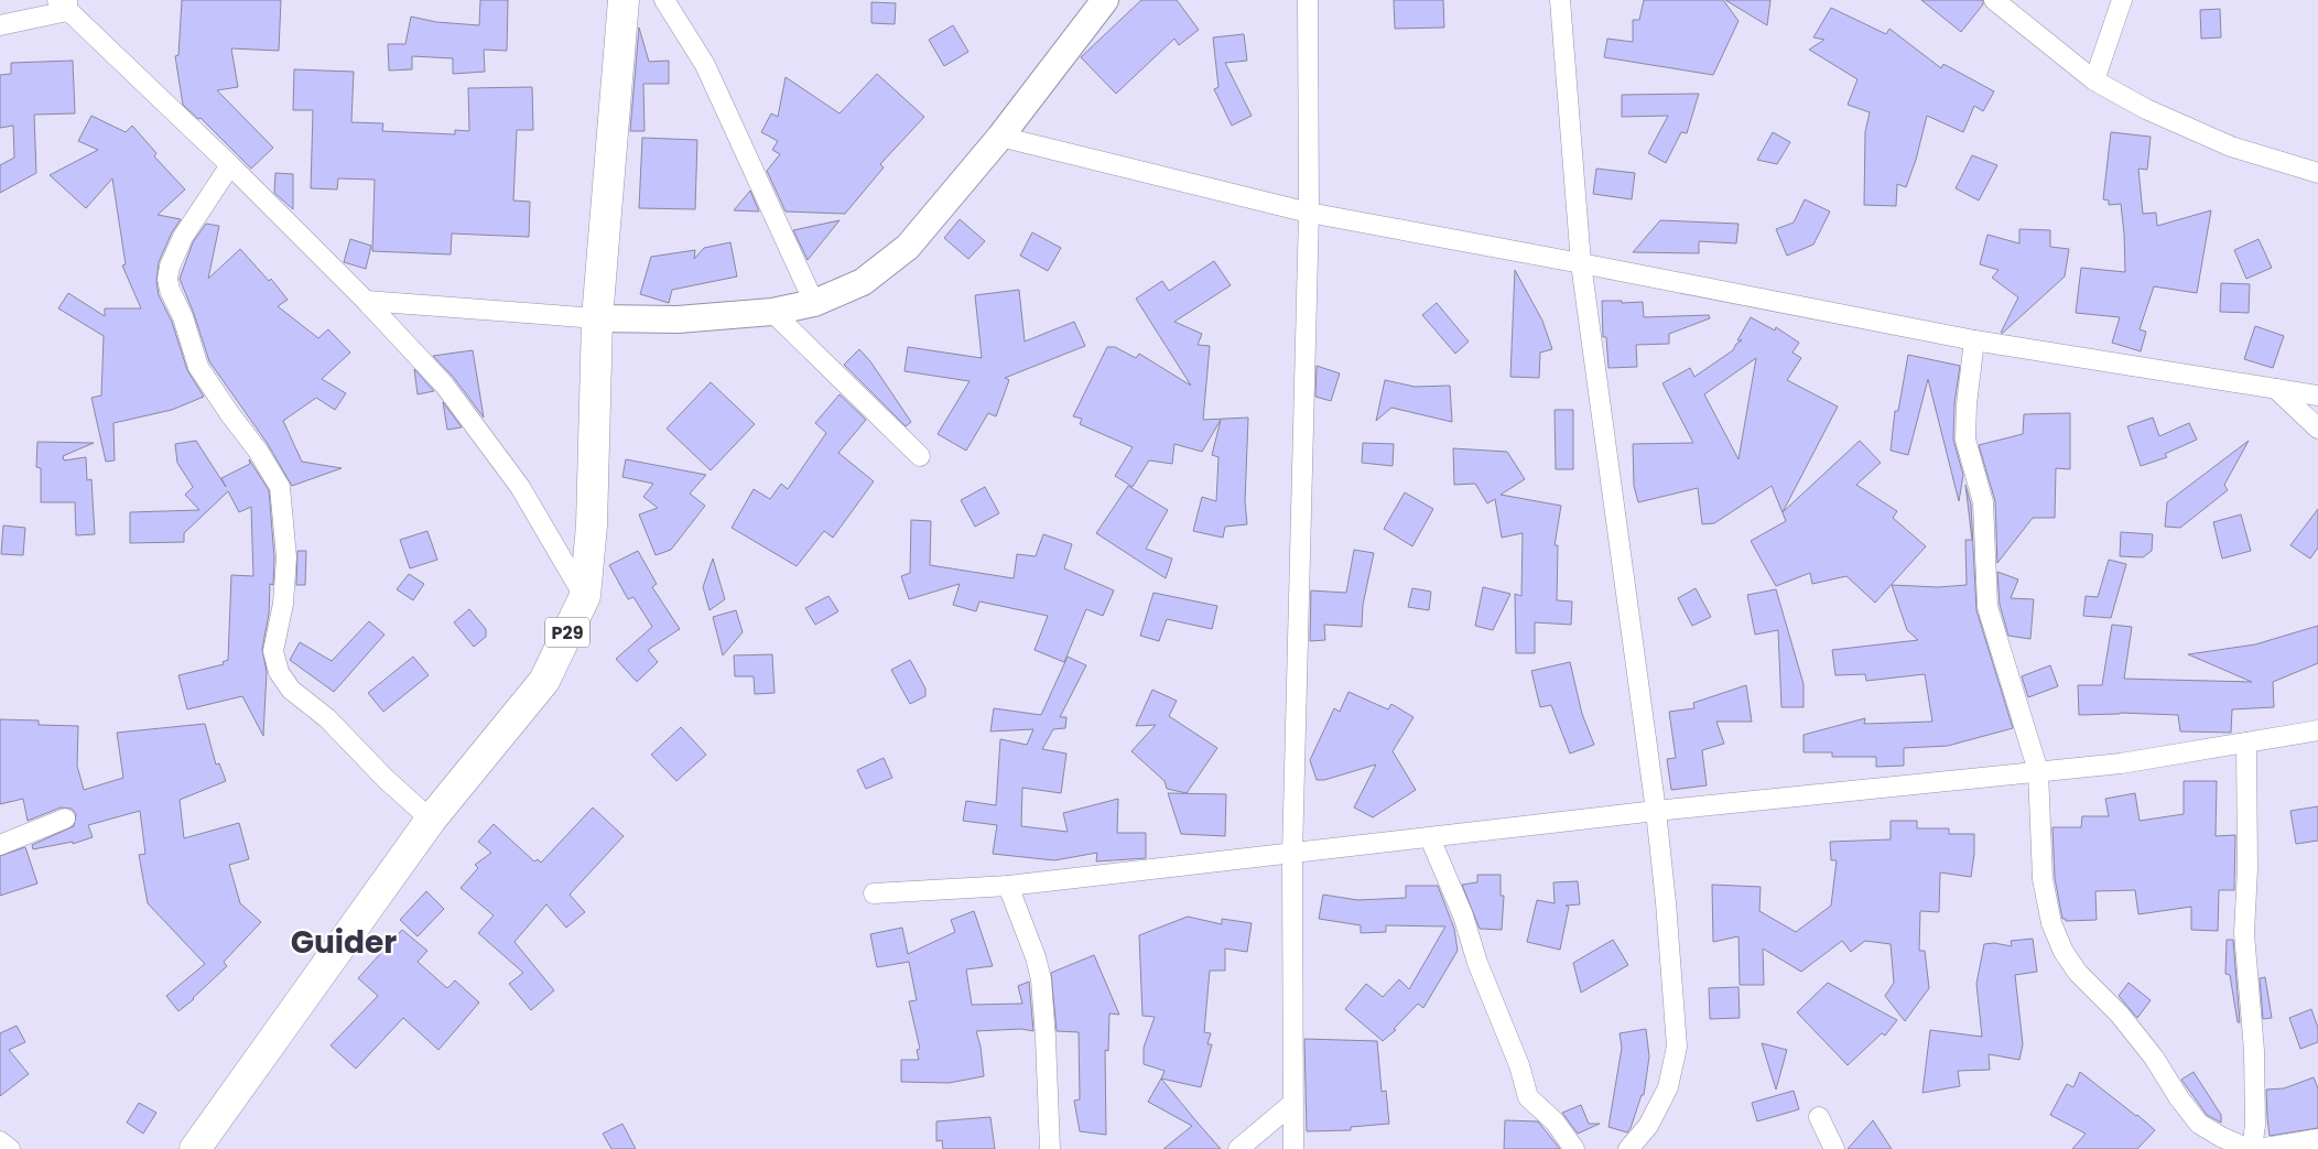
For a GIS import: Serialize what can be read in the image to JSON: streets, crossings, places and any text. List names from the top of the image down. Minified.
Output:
{"streets":{"main road":["P29"]},"districts":["Guider"]}
